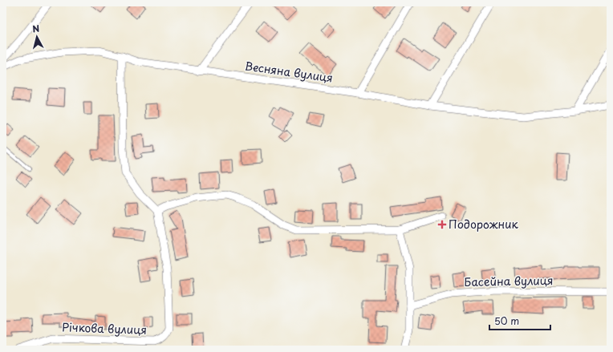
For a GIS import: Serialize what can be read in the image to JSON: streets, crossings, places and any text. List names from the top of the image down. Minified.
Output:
{"streets":{"street":["Весняна вулиця","Басейна вулиця","Річкова вулиця"]},"places":{"health":["Подорожник"]},"scale_bar":"50 m","north":"top"}
